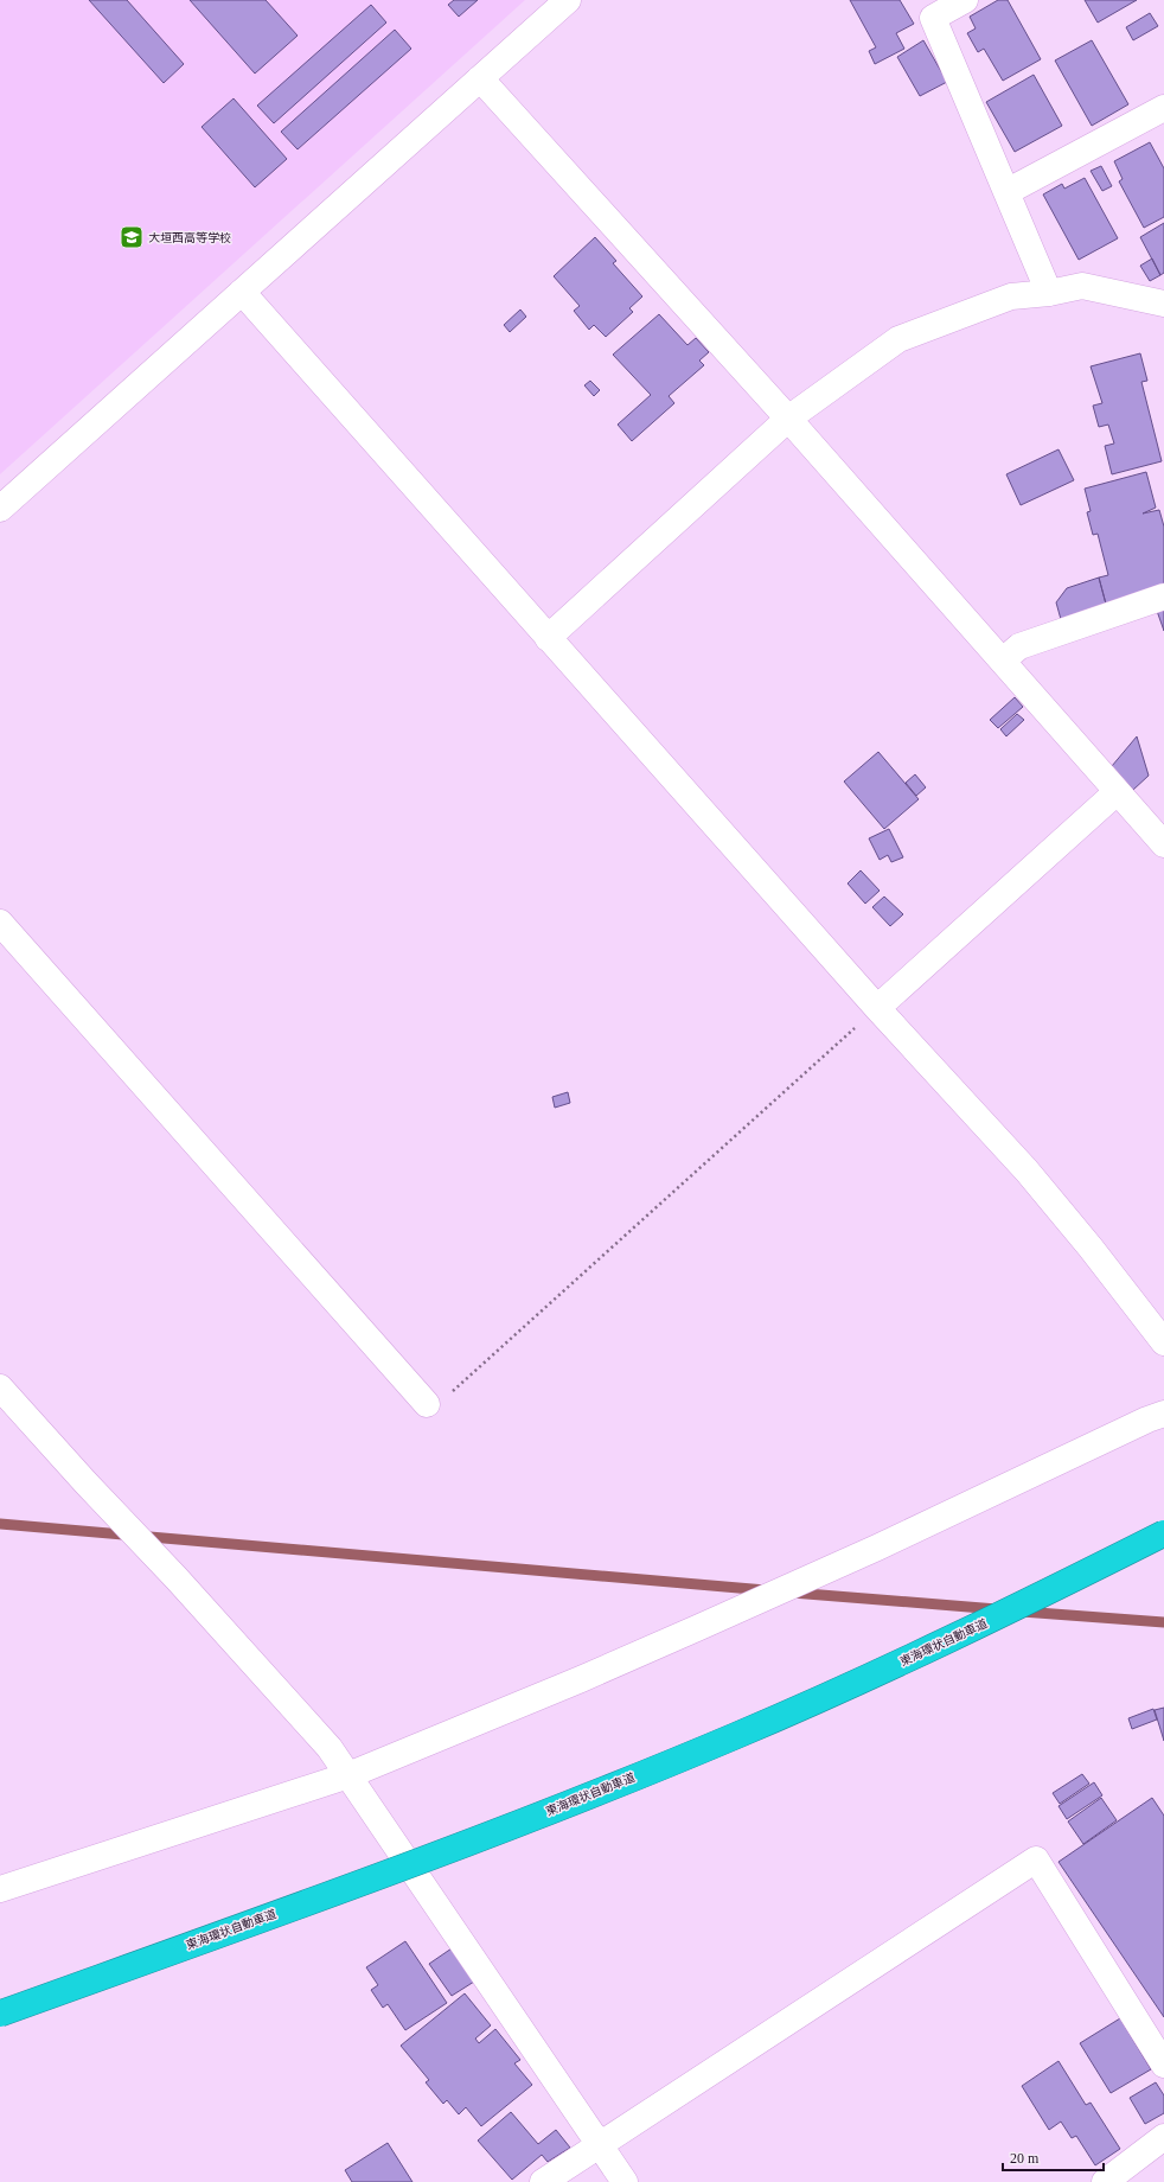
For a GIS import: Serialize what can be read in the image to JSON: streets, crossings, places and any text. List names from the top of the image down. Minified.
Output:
{"streets":{"highway":["東海環状自動車道"]},"places":{"school or university":["大垣西高等学校"]},"scale_bar":"20 m"}
